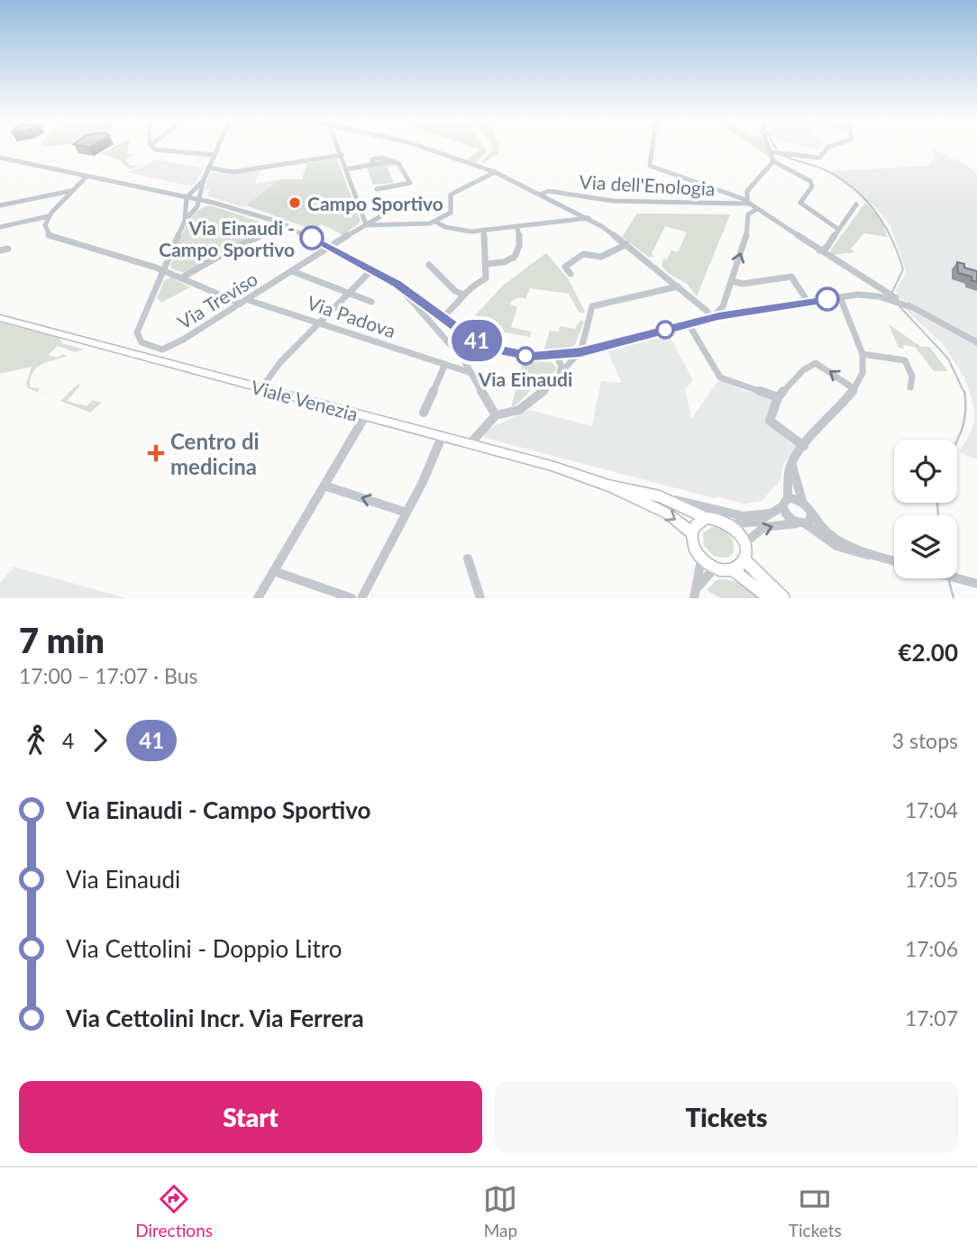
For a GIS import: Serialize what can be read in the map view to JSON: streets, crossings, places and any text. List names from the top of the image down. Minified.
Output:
{"streets":{"main road":["Viale Venezia"],"street":["Via dell'Enologia","Via Treviso","Via Padova"]},"crossings":[["Via Treviso","Via Padova"]],"places":{"other":["Campo Sportivo","Via Einaudi - Campo Sportivo","Via Einaudi"],"health":["Centro di medicina"]},"lines":["bus line 41"],"page":{"on_map":"41","heading":["7 min","17:00 – 17:07 · Bus","€2.00"],"legs":["4","41","3 stops"],"list":[{"name":"Via Einaudi - Campo Sportivo","value":"17:04"},{"name":"Via Einaudi","value":"17:05"},{"name":"Via Cettolini - Doppio Litro","value":"17:06"},{"name":"Via Cettolini Incr. Via Ferrera","value":"17:07"}],"buttons":["Start","Tickets"],"tabs":["Directions","Map","Tickets"]}}
